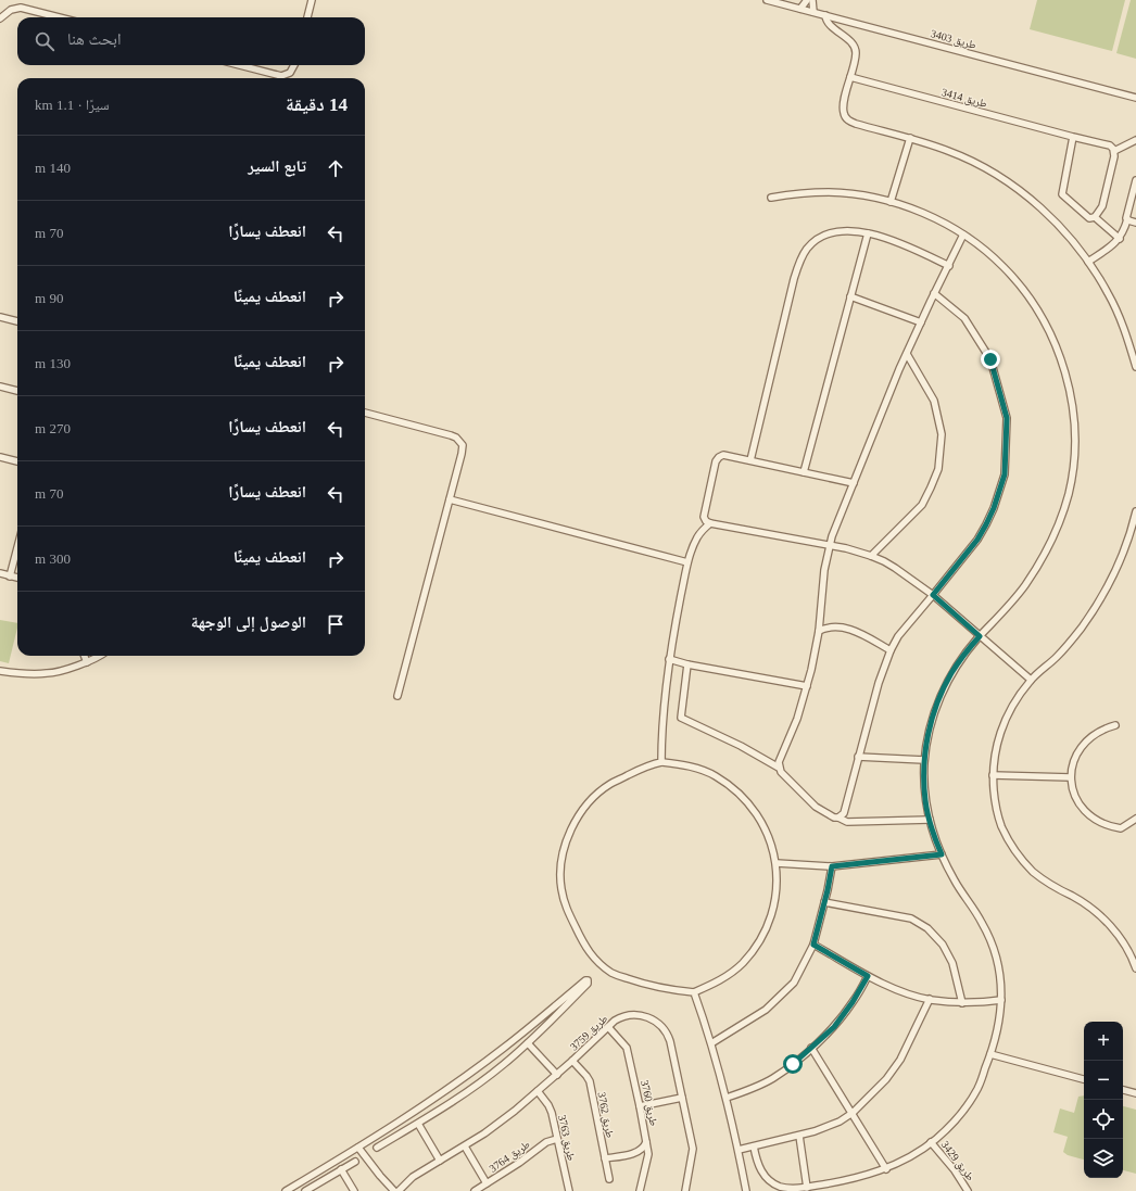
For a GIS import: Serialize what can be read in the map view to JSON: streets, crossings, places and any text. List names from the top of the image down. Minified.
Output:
{"streets":{"street":["طريق 3403","طريق 3414","طريق 3759","طريق 3760","طريق 3762","طريق 3763","طريق 3764","طريق 3429"]},"crossings":[["طريق 3759","طريق 3760"],["طريق 3759","طريق 3762"],["طريق 3759","طريق 3763"],["طريق 3763","طريق 3764"]],"page":{"search":"ابحث هنا","heading":["14 دقيقة","سيرًا · 1.1 km"],"list":[["تابع السير","140 m"],["انعطف يسارًا","70 m"],["انعطف يمينًا","90 m"],["انعطف يمينًا","130 m"],["انعطف يسارًا","270 m"],["انعطف يسارًا","70 m"],["انعطف يمينًا","300 m"],"الوصول إلى الوجهة"],"map_buttons":["+","−"]}}
